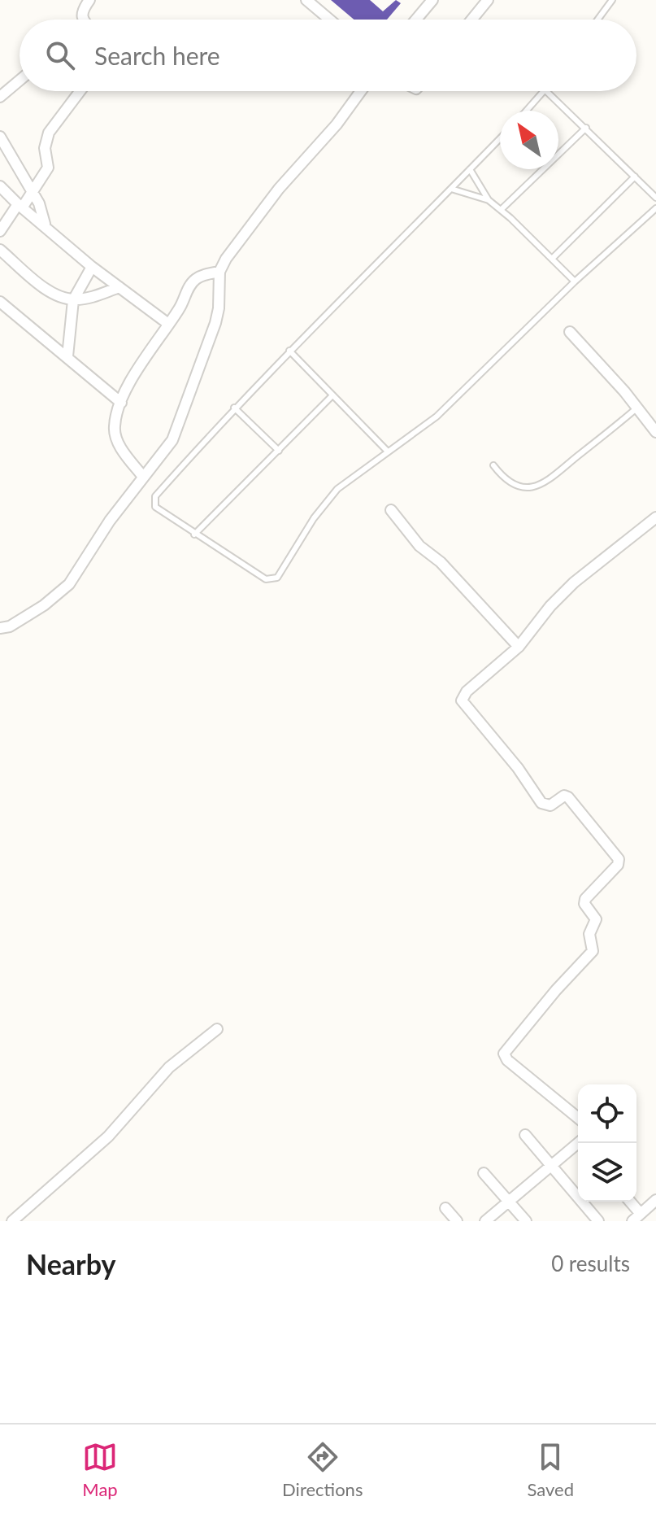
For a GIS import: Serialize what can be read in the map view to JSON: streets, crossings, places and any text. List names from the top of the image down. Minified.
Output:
{"north":"top left","page":{"search":"Search here","heading":["Nearby","0 results"],"nav":["Map","Directions","Saved"]}}
